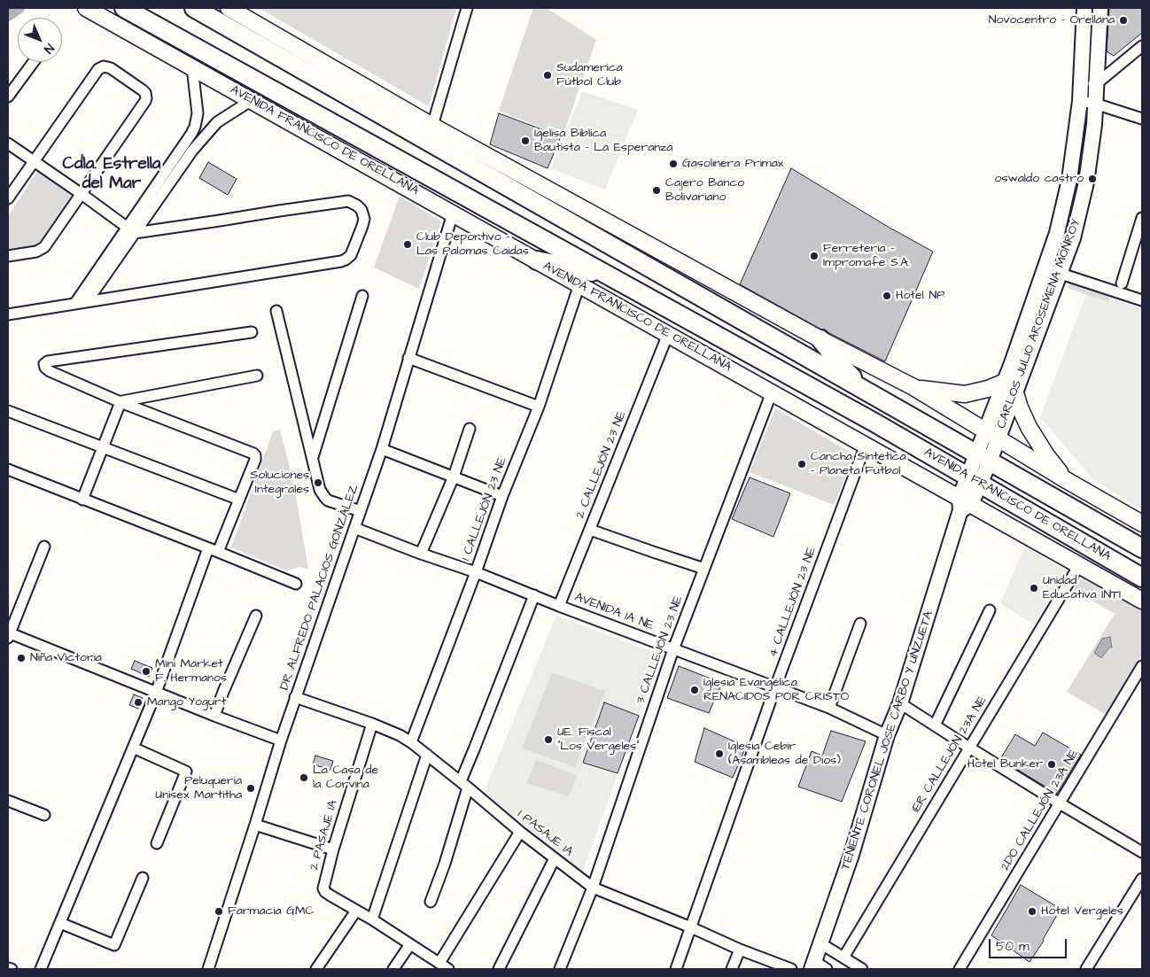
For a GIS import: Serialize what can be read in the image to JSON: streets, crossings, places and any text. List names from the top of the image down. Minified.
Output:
{"streets":{"highway":["AVENIDA FRANCISCO DE ORELLANA"],"main road":["CARLOS JULIO AROSEMENA MONROY","TENIENTE CORONEL JOSE CARBO Y UNZUETA"],"street":["2 CALLEJÓN 23 NE","1 CALLEJÓN 23 NE","DR ALFREDO PALACIOS GONZÁLEZ","4 CALLEJÓN 23 NE","AVENIDA 1A NE","3 CALLEJÓN 23 NE","1ER CALLEJÓN 23A NE","2DO CALLEJÓN 23A NE","1 PASAJE 1A","2 PASAJE 1A"]},"crossings":[["AVENIDA FRANCISCO DE ORELLANA","CARLOS JULIO AROSEMENA MONROY"],["AVENIDA FRANCISCO DE ORELLANA","2 CALLEJÓN 23 NE"],["AVENIDA FRANCISCO DE ORELLANA","1 CALLEJÓN 23 NE"],["AVENIDA FRANCISCO DE ORELLANA","DR ALFREDO PALACIOS GONZÁLEZ"],["AVENIDA FRANCISCO DE ORELLANA","4 CALLEJÓN 23 NE"],["AVENIDA FRANCISCO DE ORELLANA","3 CALLEJÓN 23 NE"],["AVENIDA FRANCISCO DE ORELLANA","TENIENTE CORONEL JOSE CARBO Y UNZUETA"],["AVENIDA FRANCISCO DE ORELLANA","1ER CALLEJÓN 23A NE"],["CARLOS JULIO AROSEMENA MONROY","TENIENTE CORONEL JOSE CARBO Y UNZUETA"],["2 CALLEJÓN 23 NE","AVENIDA 1A NE"],["1 CALLEJÓN 23 NE","AVENIDA 1A NE"],["1 CALLEJÓN 23 NE","1 PASAJE 1A"],["DR ALFREDO PALACIOS GONZÁLEZ","AVENIDA 1A NE"],["DR ALFREDO PALACIOS GONZÁLEZ","1 PASAJE 1A"],["4 CALLEJÓN 23 NE","AVENIDA 1A NE"],["4 CALLEJÓN 23 NE","1 PASAJE 1A"],["AVENIDA 1A NE","3 CALLEJÓN 23 NE"],["AVENIDA 1A NE","TENIENTE CORONEL JOSE CARBO Y UNZUETA"],["3 CALLEJÓN 23 NE","1 PASAJE 1A"],["1 PASAJE 1A","2 PASAJE 1A"]],"districts":["Cdla. Estrella del Mar"],"places":["Novocentro - Orellana","Sudamerica Fútbol Club","Igelisa Biblíca Bautista - La Esperanza","Gasolinera Primax","oswaldo castro","Cajero Banco Bolivariano","Club Deportivo - Las Palomas Caidas","Ferreteria - Impromafe S.A.","Hotel NP","Cancha Sintética - Planeta Fútbol","Soluciones Integrales","Unidad Educativa INTI","Niña Victoria","Mini Market F. Hermanos","Iglesia Evangélica RENACIDOS POR CRISTO","Mango Yogurt","UE. Fiscal \"Los Vergeles\"","Iglesia Cebir (Asambleas de Dios)","Hotel Bunker","La Casa de la Corvina","Peluquería Unisex Martitha","Farmacia GMC","Hotel Vergeles"],"scale_bar":"50 m","north":"bottom right"}
